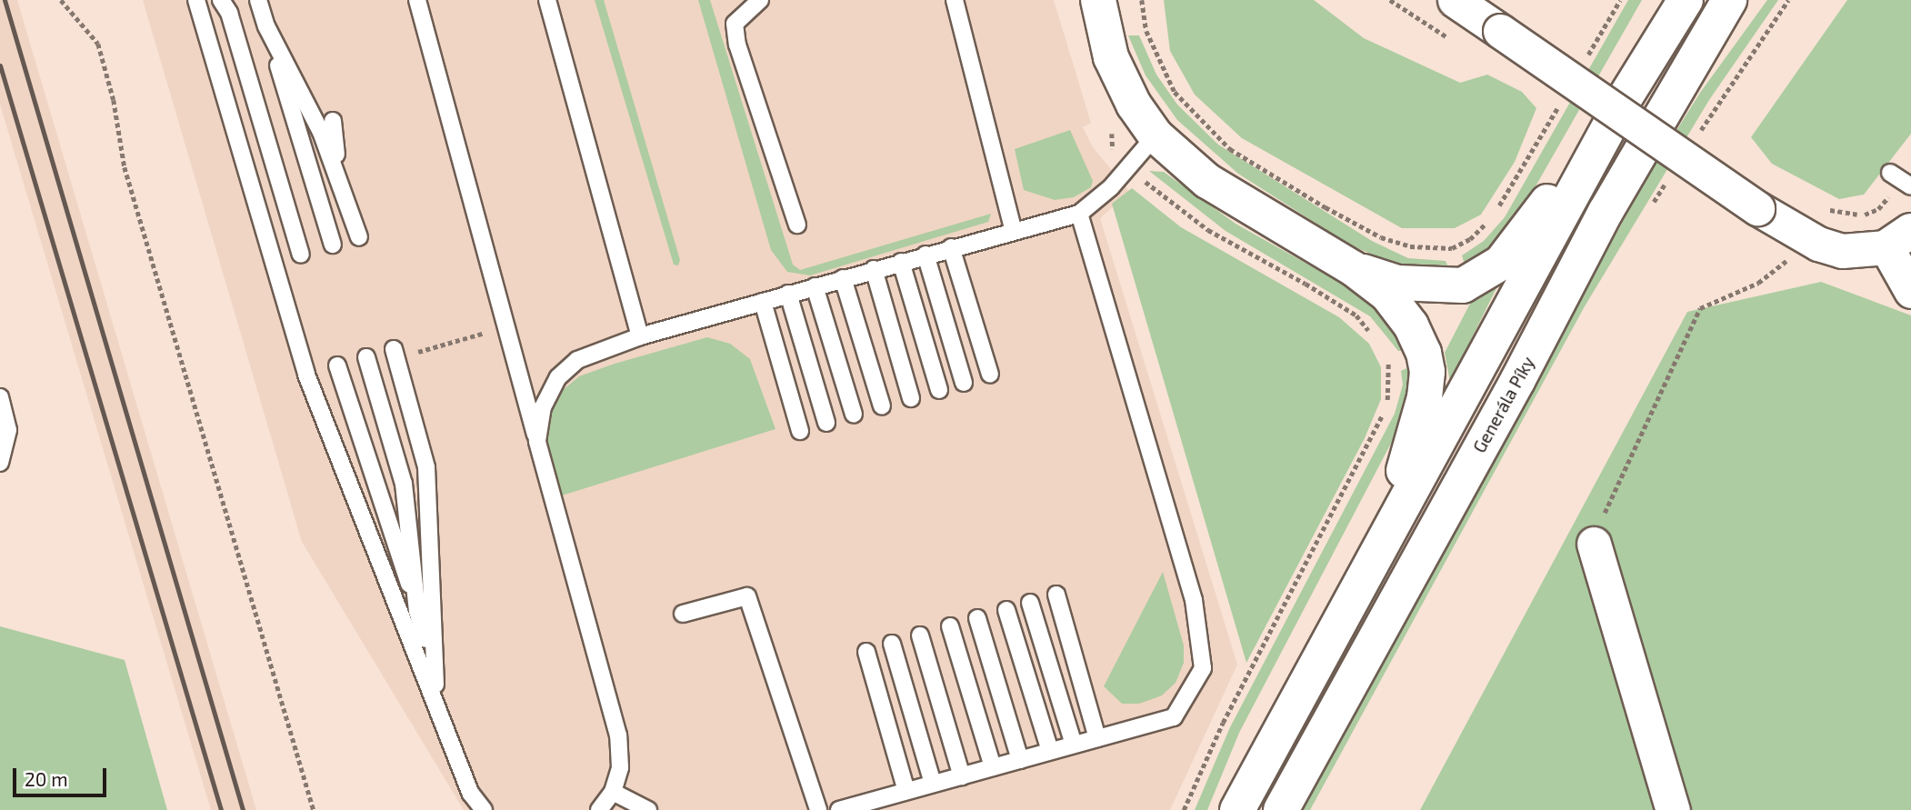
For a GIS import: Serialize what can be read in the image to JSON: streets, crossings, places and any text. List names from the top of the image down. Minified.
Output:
{"streets":{"highway":["Generála Píky"]},"scale_bar":"20 m"}
